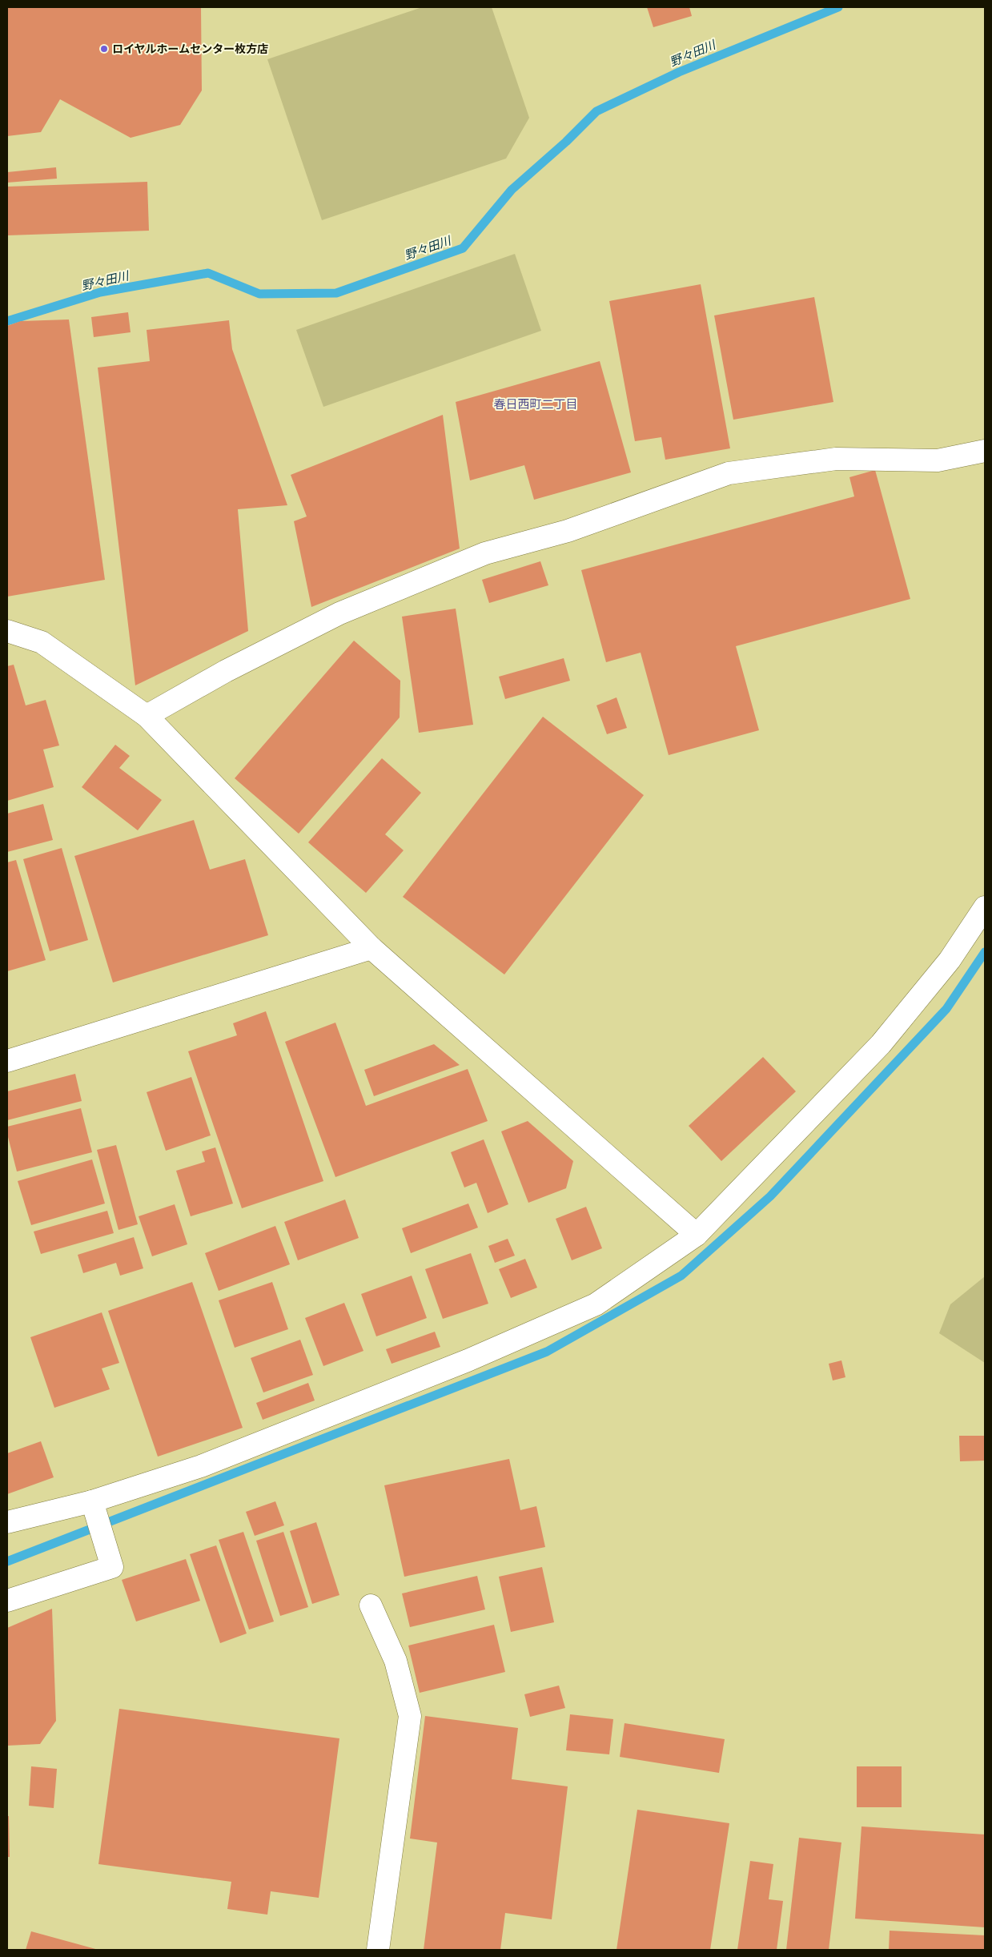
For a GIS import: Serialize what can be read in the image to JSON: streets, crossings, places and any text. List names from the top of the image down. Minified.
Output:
{"districts":["春日西町二丁目"],"water":["野々田川"],"places":["ロイヤルホームセンター枚方店"]}
